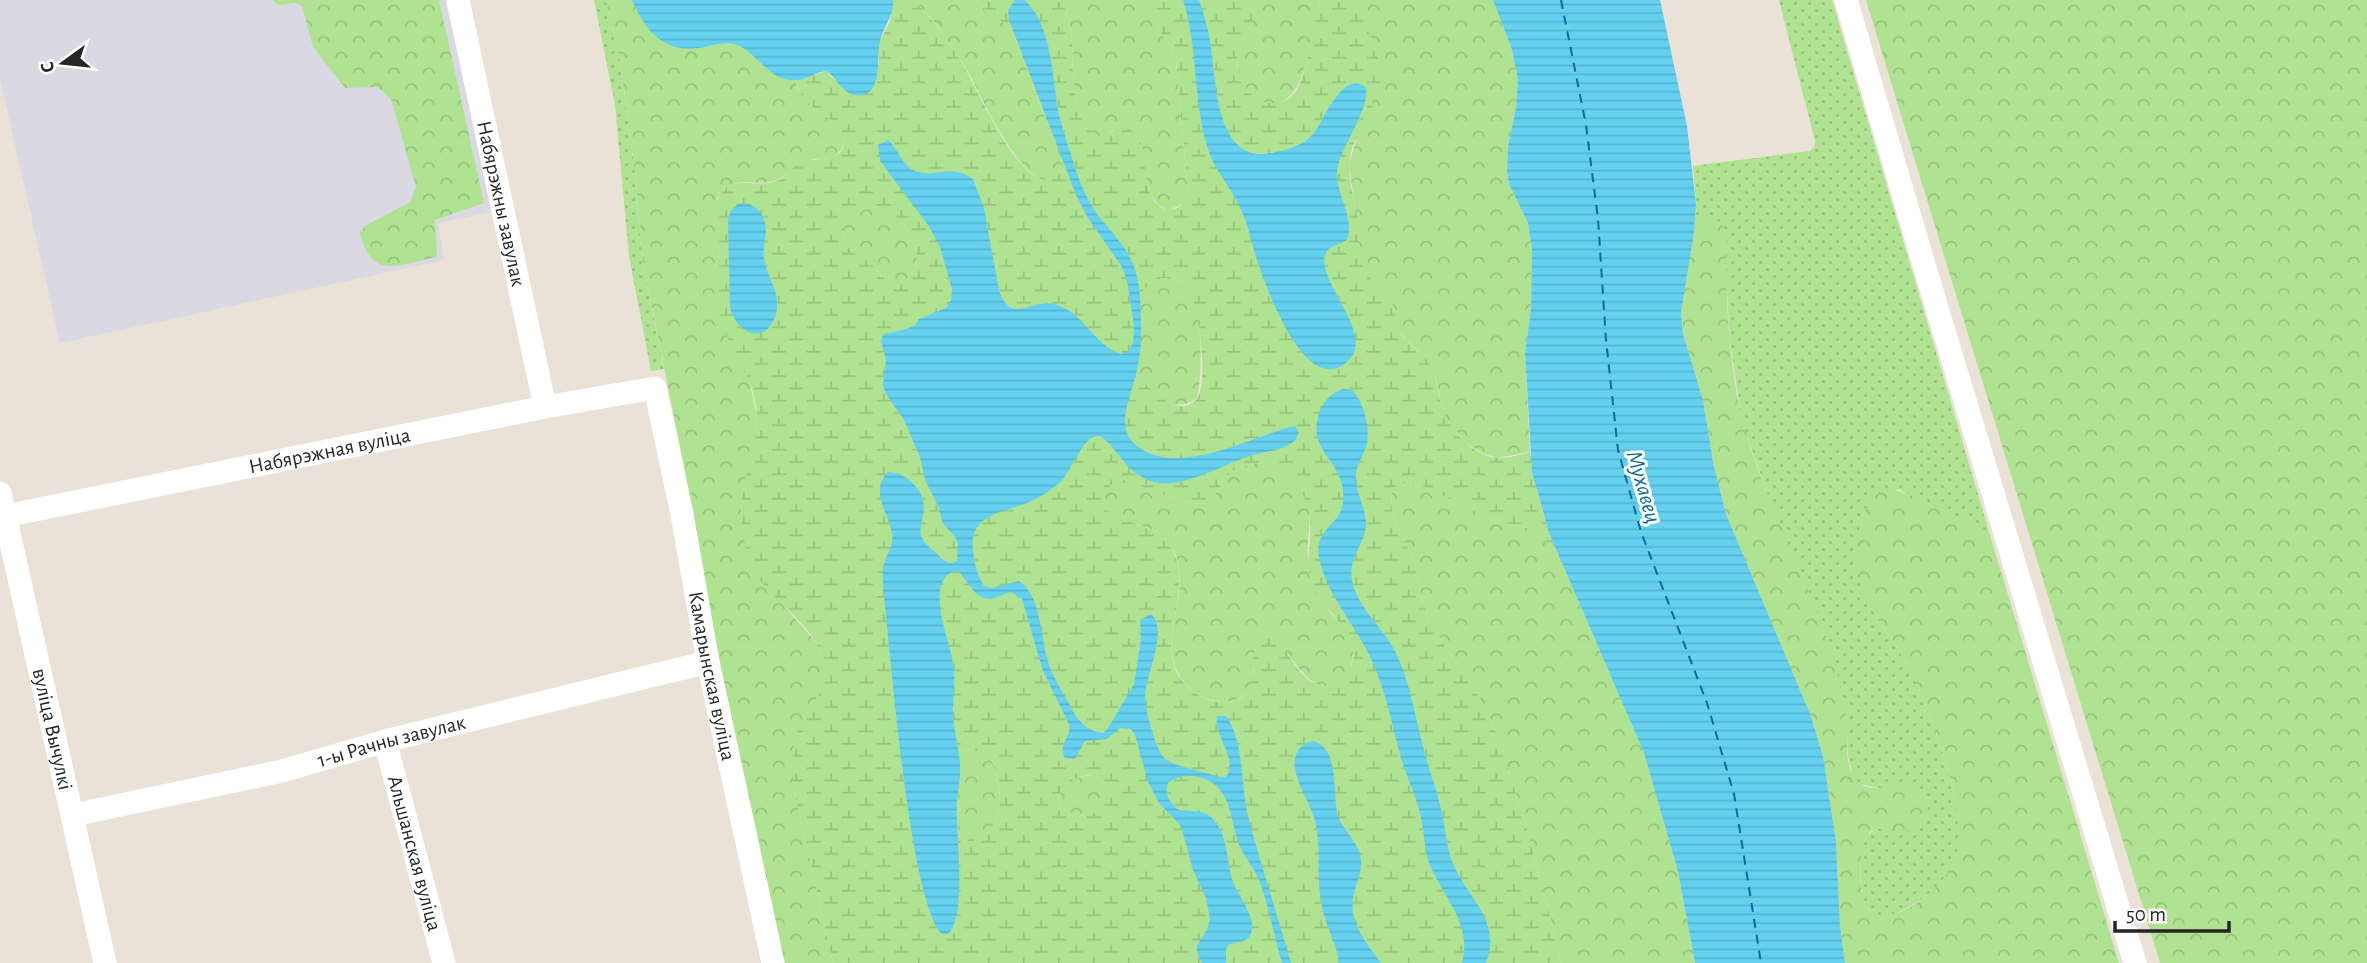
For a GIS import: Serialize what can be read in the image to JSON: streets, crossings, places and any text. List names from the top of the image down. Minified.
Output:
{"streets":{"street":["Набярэжны завулак","Набярэжная вуліца","Камарынская вуліца","вуліца Вычулкі","1-ы Рачны завулак","Альшанская вуліца"]},"crossings":[["Набярэжны завулак","Набярэжная вуліца"],["Набярэжная вуліца","Камарынская вуліца"],["Набярэжная вуліца","вуліца Вычулкі"],["Камарынская вуліца","1-ы Рачны завулак"],["вуліца Вычулкі","1-ы Рачны завулак"],["1-ы Рачны завулак","Альшанская вуліца"]],"water":["Мухавец"],"scale_bar":"50 m","north":"left"}
